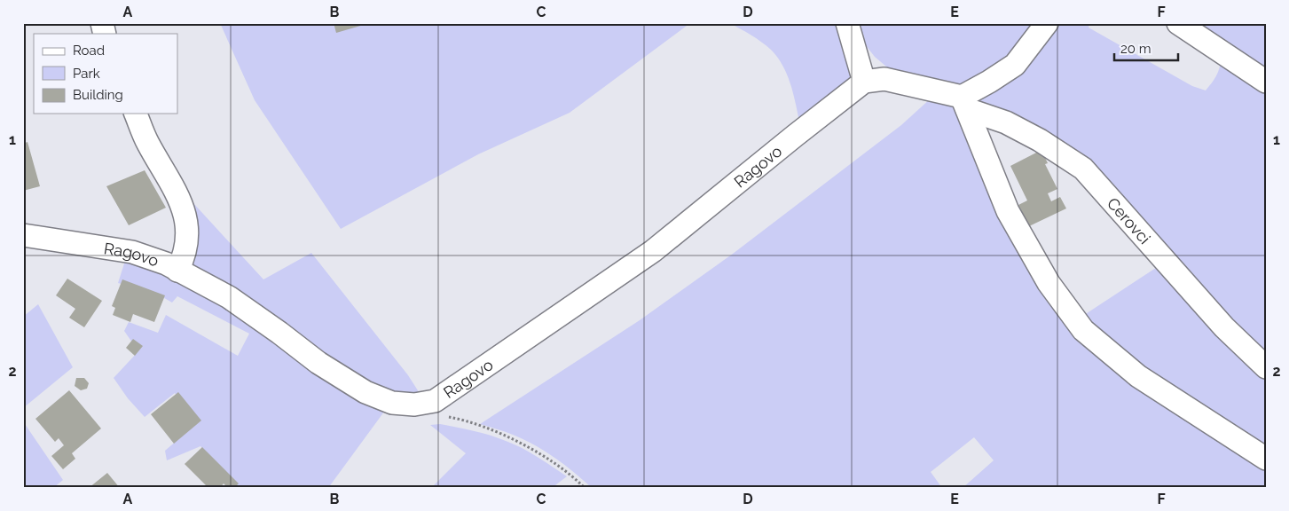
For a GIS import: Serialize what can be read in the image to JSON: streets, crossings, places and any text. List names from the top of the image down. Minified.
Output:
{"streets":{"street":["Ragovo","Cerovci"]},"crossings":[["Ragovo","Cerovci"]],"legend":["Road","Park","Building"],"scale_bar":"20 m","grid":{"columns":["A","B","C","D","E","F"],"rows":["1","2"]}}
